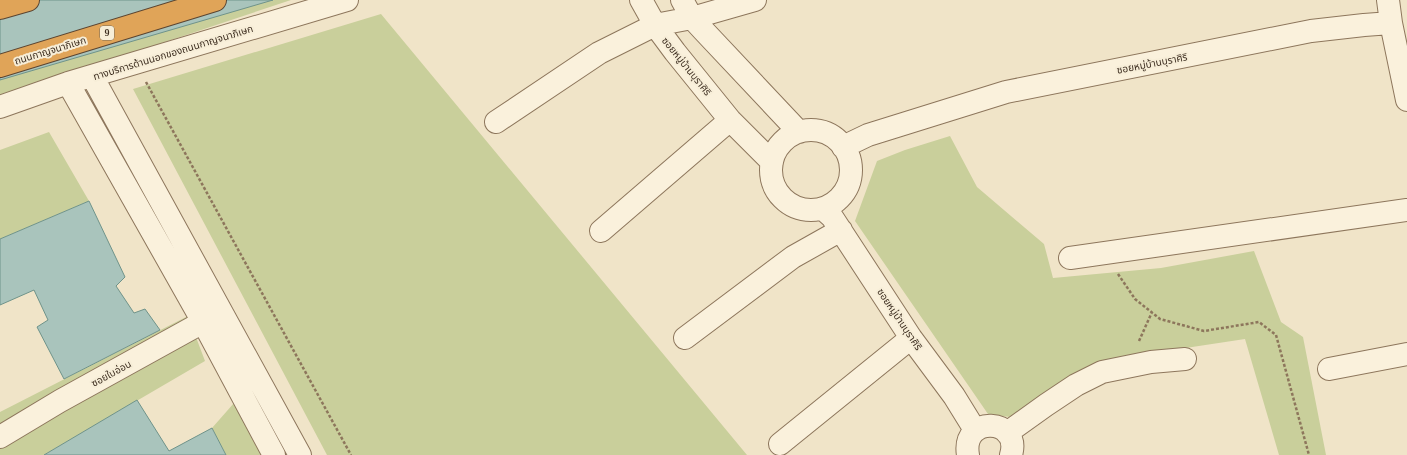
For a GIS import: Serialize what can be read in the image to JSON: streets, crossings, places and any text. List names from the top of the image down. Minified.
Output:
{"streets":{"highway":["9","ถนนกาญจนาภิเษก"],"street":["ทางบริการด้านนอกของถนนกาญจนาภิเษก","ซอยหมู่บ้านบุราศิริ","ซอยใบอ่อน"]}}
